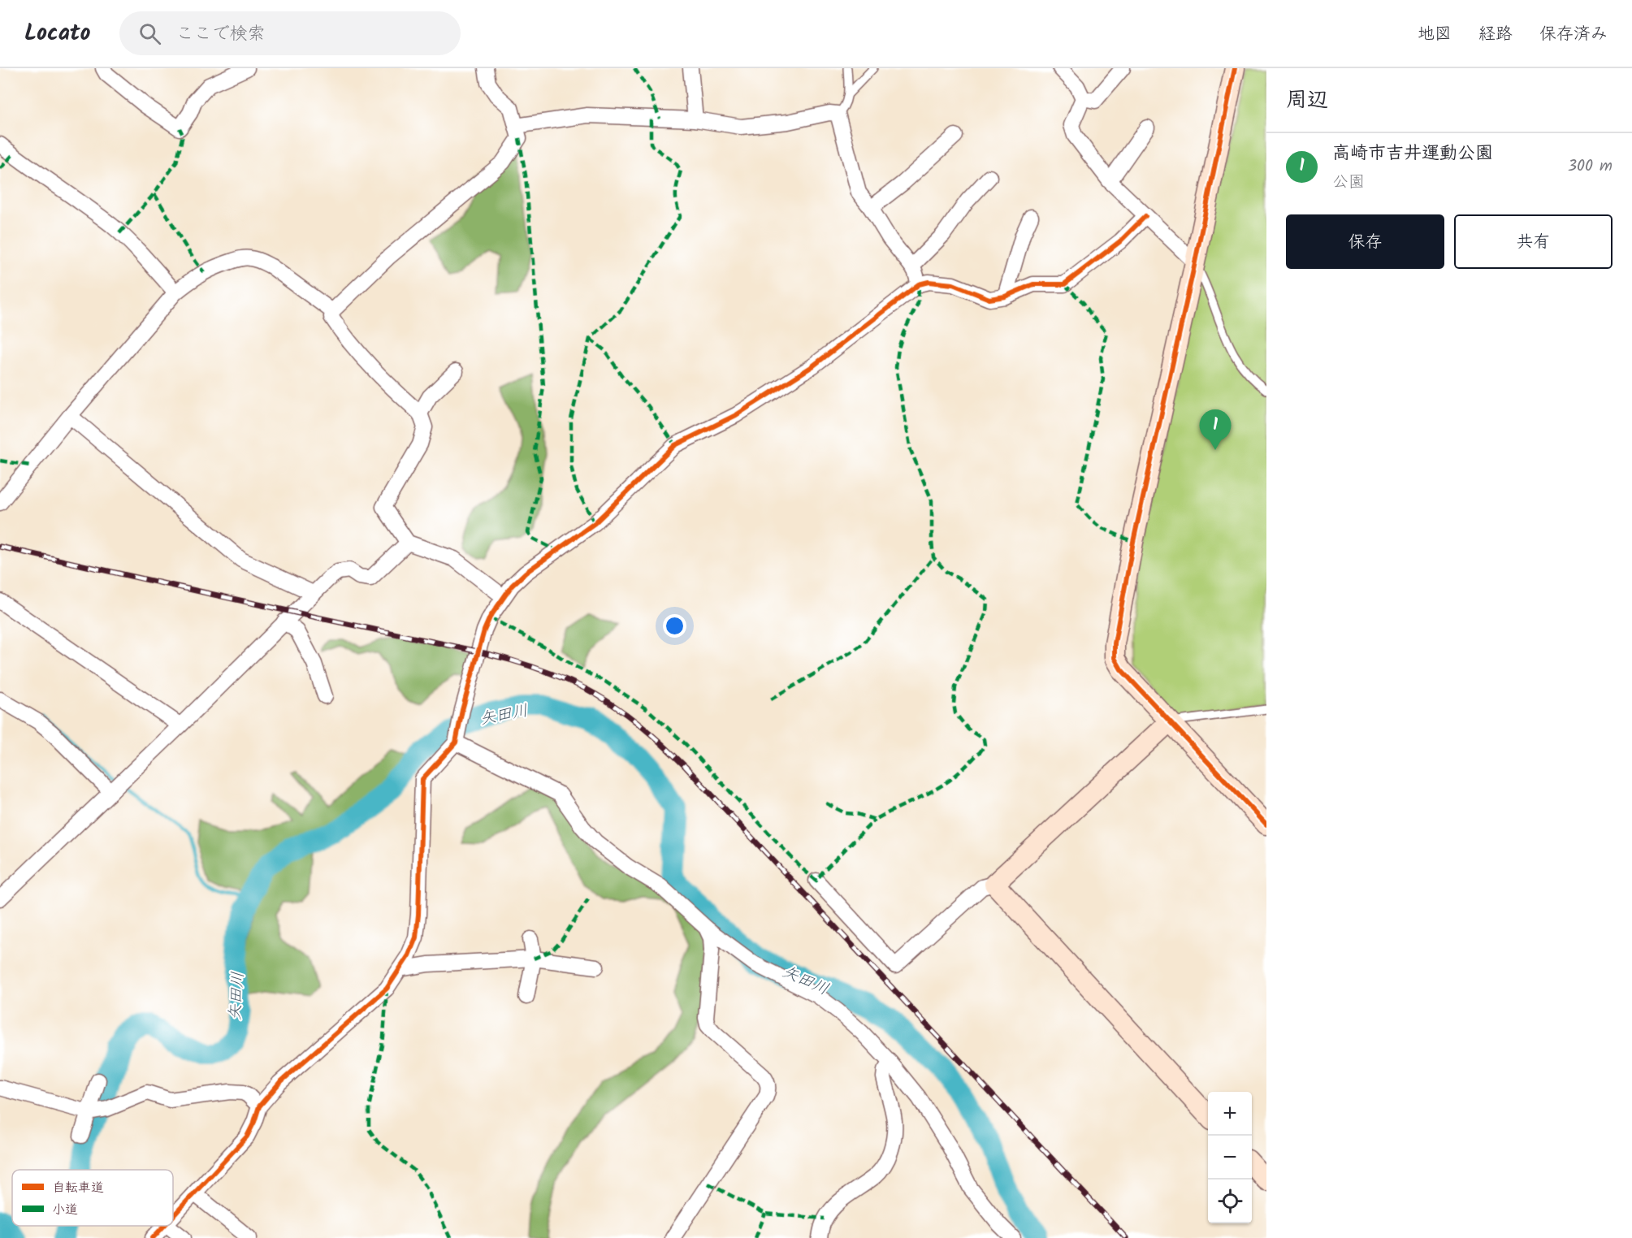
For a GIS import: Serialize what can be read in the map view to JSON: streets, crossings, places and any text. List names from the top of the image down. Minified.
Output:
{"water":["矢田川"],"legend":["自転車道","小道"],"page":{"header":"Locato","search":"ここで検索","nav":["地図","経路","保存済み"],"heading":"周辺","list":[{"mark":"1","name":"高崎市吉井運動公園","note":"公園","value":"300 m"}],"buttons":["保存","共有"],"pins":"1","map_buttons":["+","−"]}}
